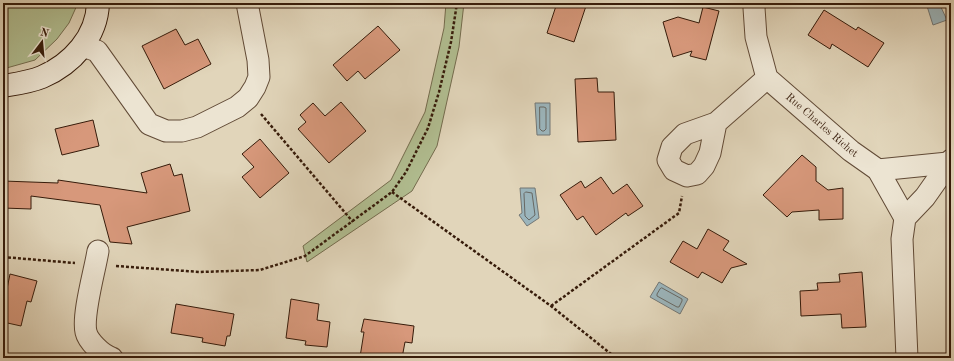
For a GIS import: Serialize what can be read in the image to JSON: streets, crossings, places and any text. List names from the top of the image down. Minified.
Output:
{"streets":{"street":["Rue Charles Richet"]},"north":"top"}
